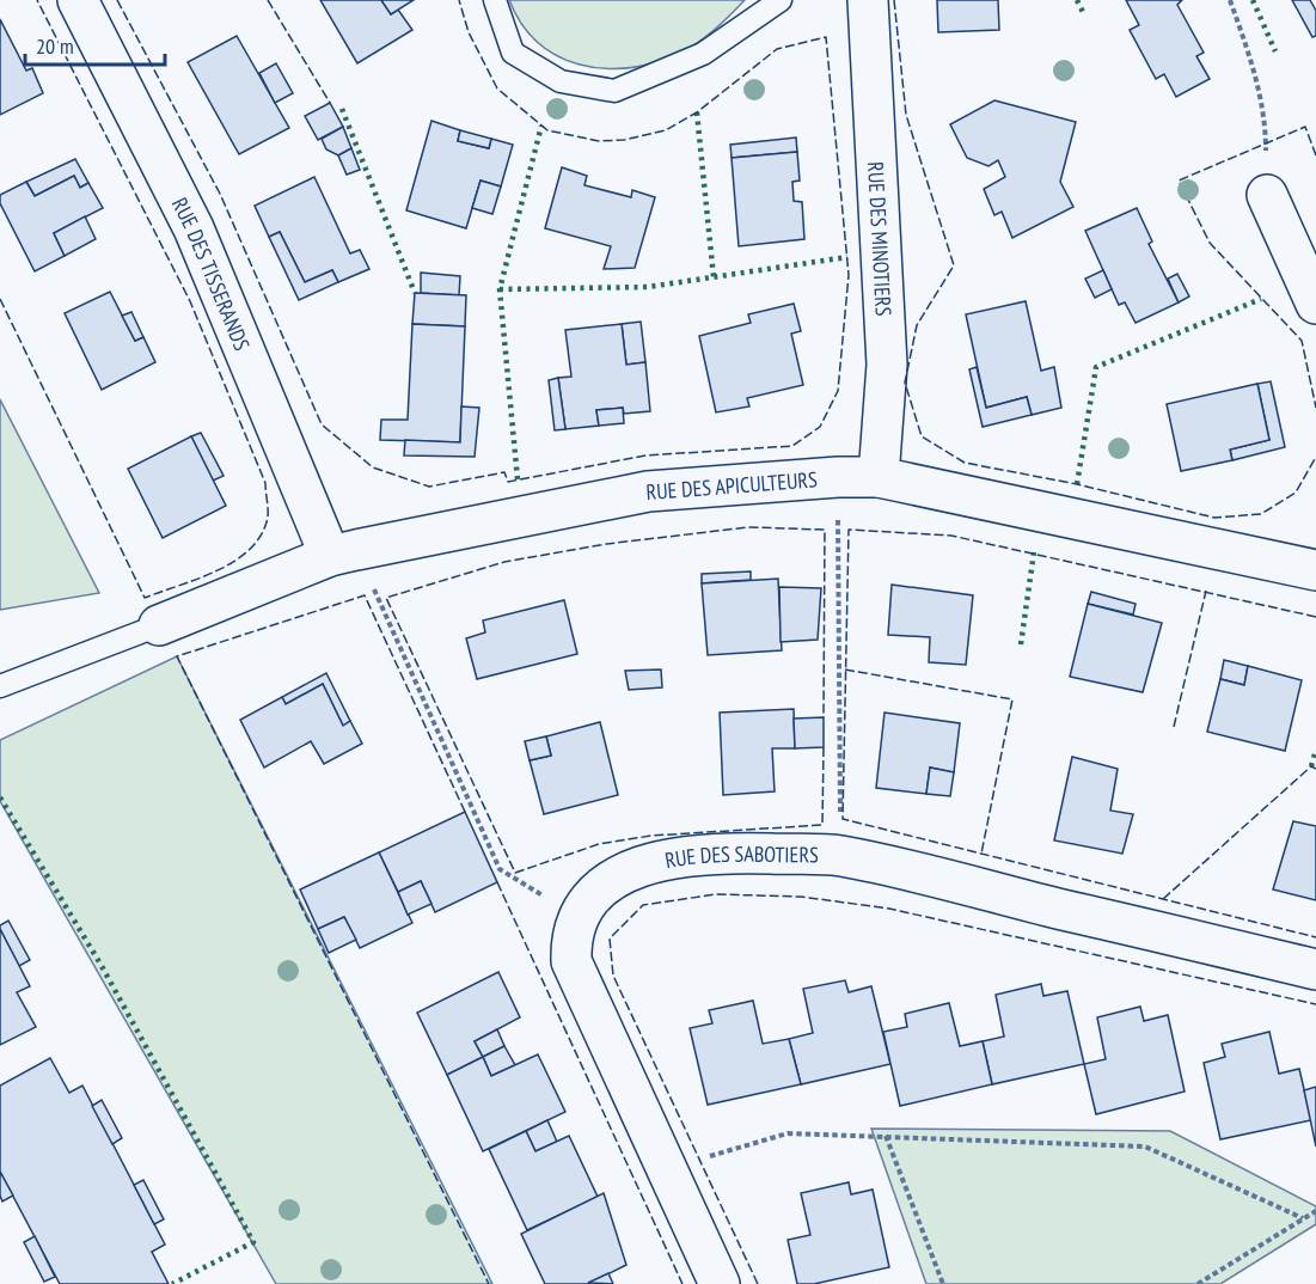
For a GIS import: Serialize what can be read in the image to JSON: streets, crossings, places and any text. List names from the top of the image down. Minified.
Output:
{"streets":{"street":["RUE DES MINOTIERS","RUE DES TISSERANDS","RUE DES APICULTEURS","RUE DES SABOTIERS"]},"crossings":[["RUE DES MINOTIERS","RUE DES APICULTEURS"],["RUE DES TISSERANDS","RUE DES APICULTEURS"]],"scale_bar":"20 m"}
